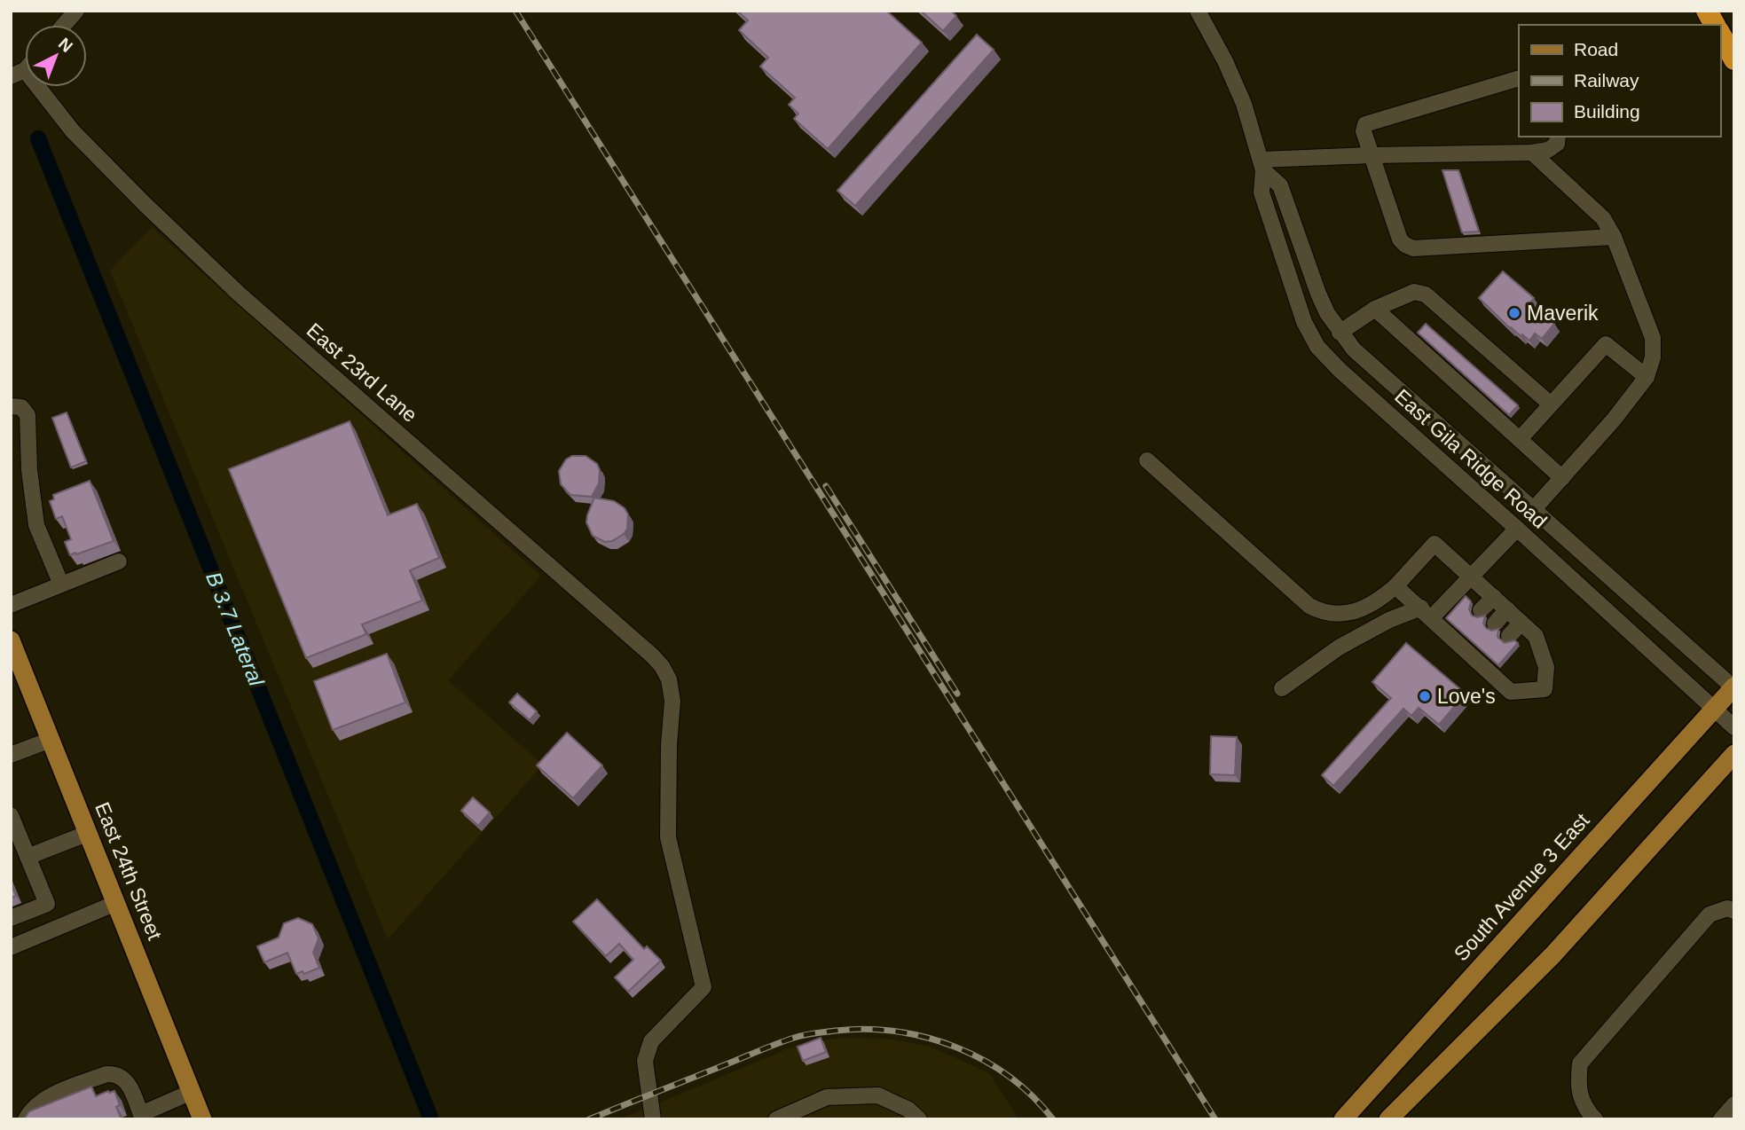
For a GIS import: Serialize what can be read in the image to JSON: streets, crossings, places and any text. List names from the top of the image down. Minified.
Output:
{"streets":{"main road":["East 24th Street","South Avenue 3 East"],"street":["East 23rd Lane","East Gila Ridge Road"]},"crossings":[["East Gila Ridge Road","South Avenue 3 East"]],"water":["B 3.7 Lateral"],"places":["Maverik","Love's"],"legend":["Road","Railway","Building"],"north":"top right"}
